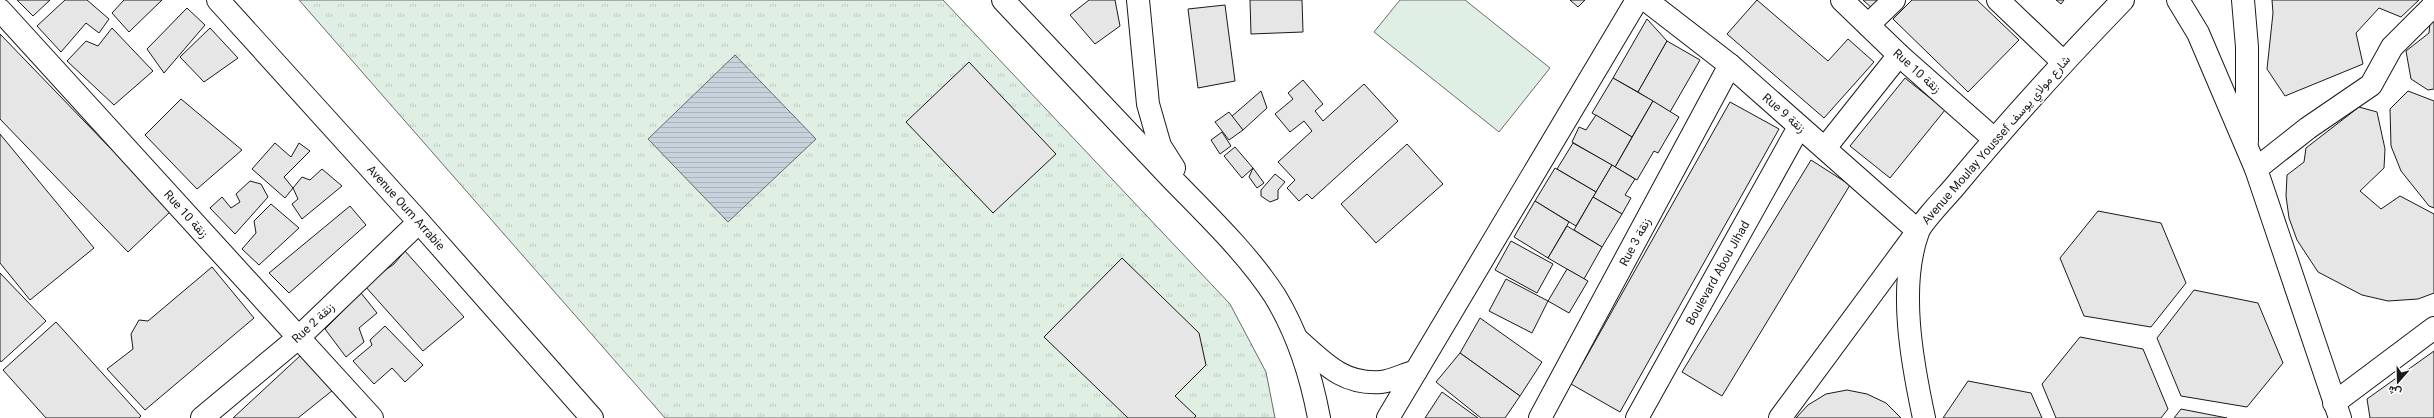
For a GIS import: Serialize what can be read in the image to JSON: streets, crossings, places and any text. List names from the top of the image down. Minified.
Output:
{"streets":{"street":["Rue 10 زنقة","Rue 9 زنقة","Avenue Moulay Youssef شارع مولاي يوسف","Avenue Oum Arrabie","Rue 3 زنقة","Boulevard Abou Jihad","Rue 2 زنقة"]},"crossings":[["Rue 10 زنقة","Avenue Moulay Youssef شارع مولاي يوسف"],["Rue 10 زنقة","Rue 2 زنقة"],["Rue 9 زنقة","Avenue Moulay Youssef شارع مولاي يوسف"],["Rue 9 زنقة","Rue 3 زنقة"],["Rue 9 زنقة","Boulevard Abou Jihad"],["Avenue Oum Arrabie","Rue 2 زنقة"]],"north":"bottom"}
